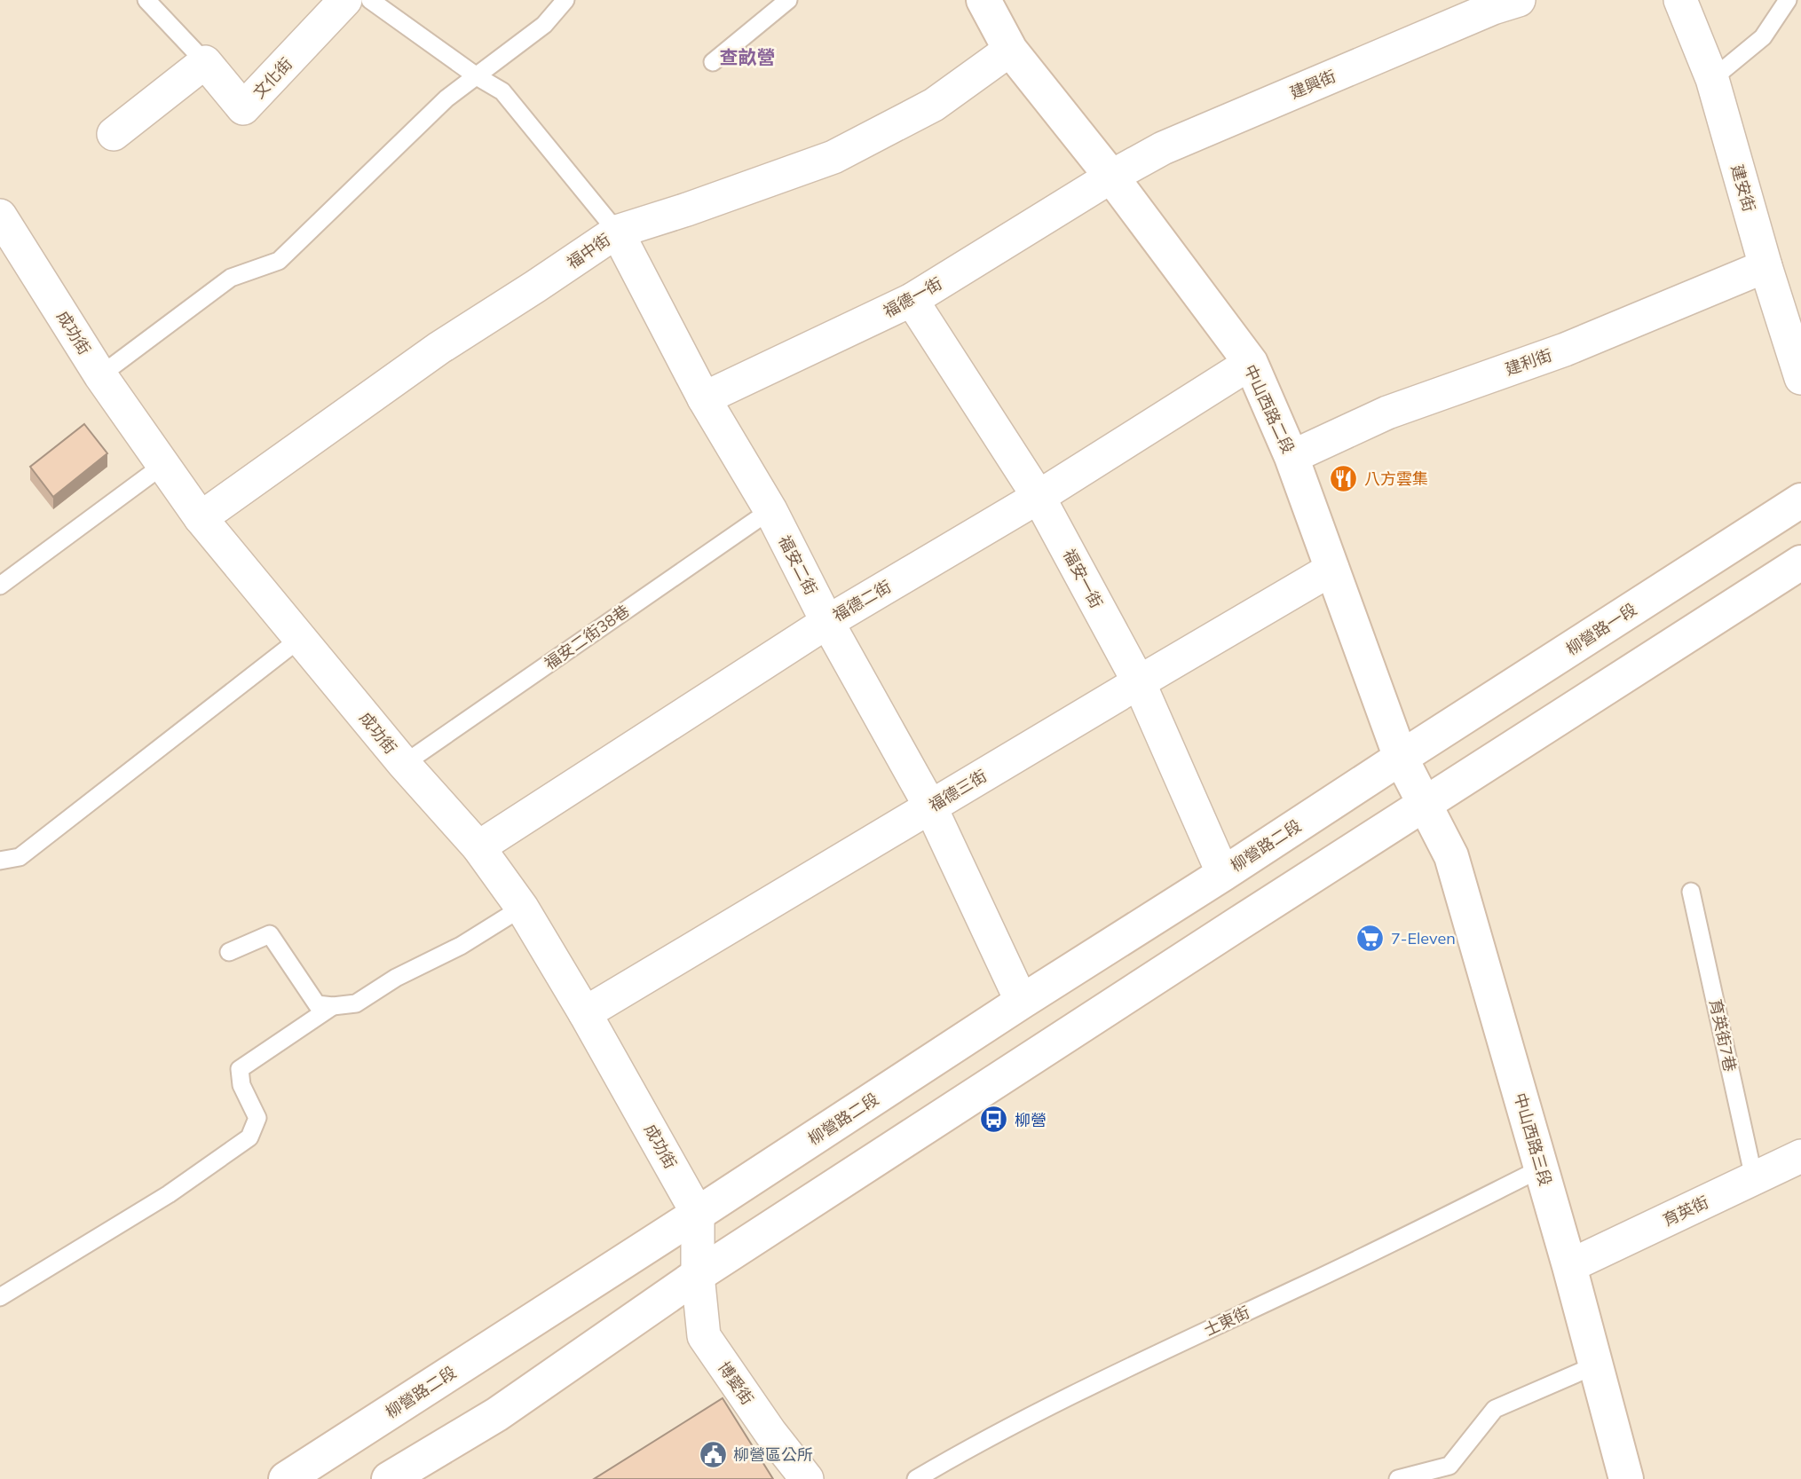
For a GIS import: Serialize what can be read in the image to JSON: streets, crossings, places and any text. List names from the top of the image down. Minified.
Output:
{"streets":{"street":["文化街","建興街","建安街","福中街","福德一街","成功街","建利街","中山西路二段","福安二街","福安一街","福德二街","柳營路一段","福德三街","柳營路二段","中山西路三段","育英街","博愛街"],"lane":["福安二街38巷","育英街7巷","士東街"]},"crossings":[["建興街","福德一街"],["建興街","中山西路二段"],["建安街","建利街"],["福中街","成功街"],["福中街","中山西路二段"],["福中街","福安二街"],["福德一街","中山西路二段"],["福德一街","福安二街"],["福德一街","福安一街"],["成功街","福德二街"],["成功街","福安二街38巷"],["成功街","福德三街"],["成功街","柳營路二段"],["成功街","博愛街"],["建利街","中山西路二段"],["中山西路二段","福德二街"],["中山西路二段","柳營路一段"],["中山西路二段","福德三街"],["中山西路二段","柳營路二段"],["中山西路二段","中山西路三段"],["福安二街","福德二街"],["福安二街","福安二街38巷"],["福安二街","福德三街"],["福安二街","柳營路二段"],["福安一街","福德二街"],["福安一街","福德三街"],["福安一街","柳營路二段"],["柳營路一段","柳營路二段"],["育英街7巷","育英街"],["中山西路三段","育英街"],["中山西路三段","士東街"]],"districts":["查畝營"],"places":{"restaurant":["八方雲集"],"supermarket":["7-Eleven"],"bus stop":["柳營"],"public building":["柳營區公所"]}}
